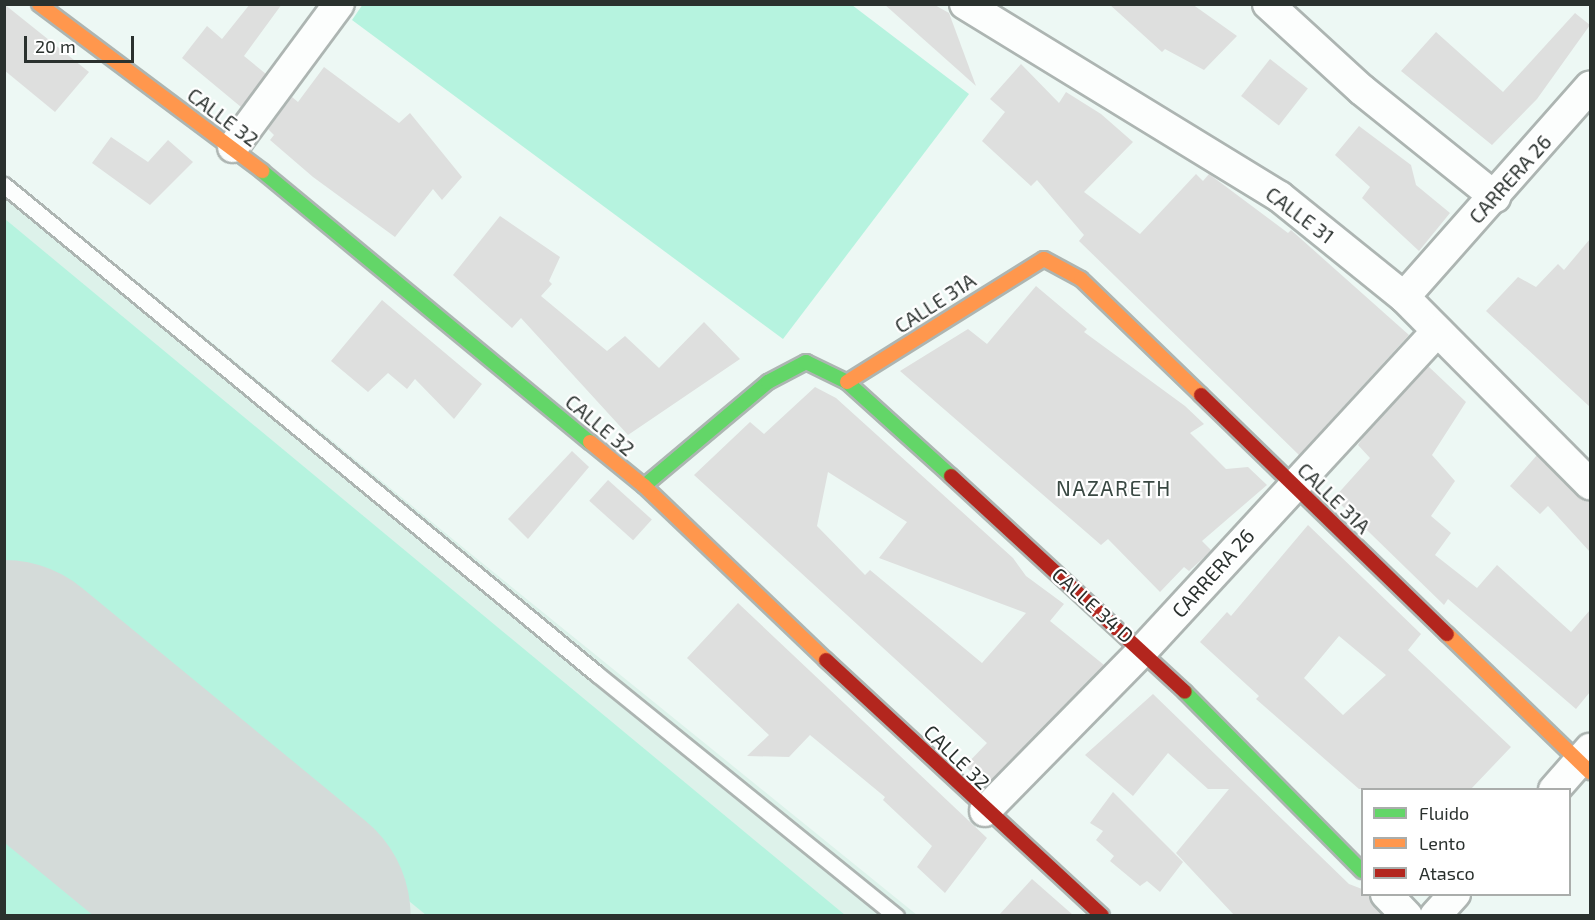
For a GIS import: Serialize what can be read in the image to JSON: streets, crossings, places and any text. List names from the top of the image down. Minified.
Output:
{"streets":{"street":["CALLE 32","CARRERA 26","CALLE 31","CALLE 31A","CALLE 34 D"]},"crossings":[["CALLE 32","CARRERA 26"],["CALLE 32","CALLE 34 D"],["CARRERA 26","CALLE 31"],["CARRERA 26","CALLE 31A"],["CARRERA 26","CALLE 34 D"],["CALLE 31A","CALLE 34 D"]],"districts":["NAZARETH"],"legend":["Fluido","Lento","Atasco"],"scale_bar":"20 m"}
